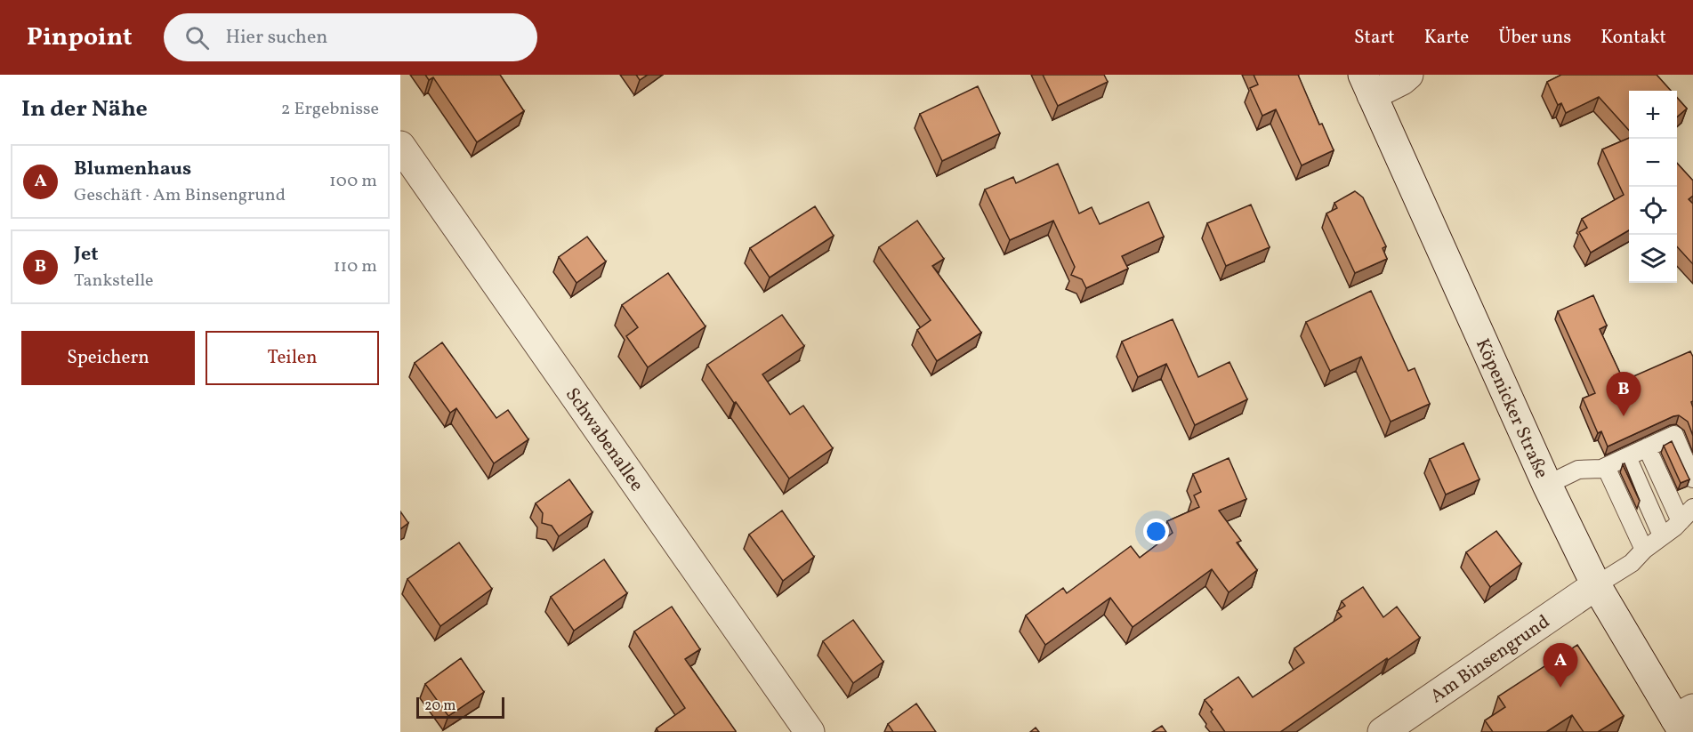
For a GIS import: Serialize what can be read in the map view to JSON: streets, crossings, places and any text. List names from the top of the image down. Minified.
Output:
{"streets":{"street":["Köpenicker Straße","Schwabenallee","Am Binsengrund"]},"crossings":[["Köpenicker Straße","Am Binsengrund"]],"scale_bar":"20 m","page":{"header":"Pinpoint","search":"Hier suchen","nav":["Start","Karte","Über uns","Kontakt"],"heading":["In der Nähe","2 Ergebnisse"],"map_buttons":["+","−"],"list":[{"mark":"A","name":"Blumenhaus","note":"Geschäft · Am Binsengrund","value":"100 m"},{"mark":"B","name":"Jet","note":"Tankstelle","value":"110 m"}],"buttons":["Speichern","Teilen"],"pins":["B","A"],"scale":"20 m"}}
